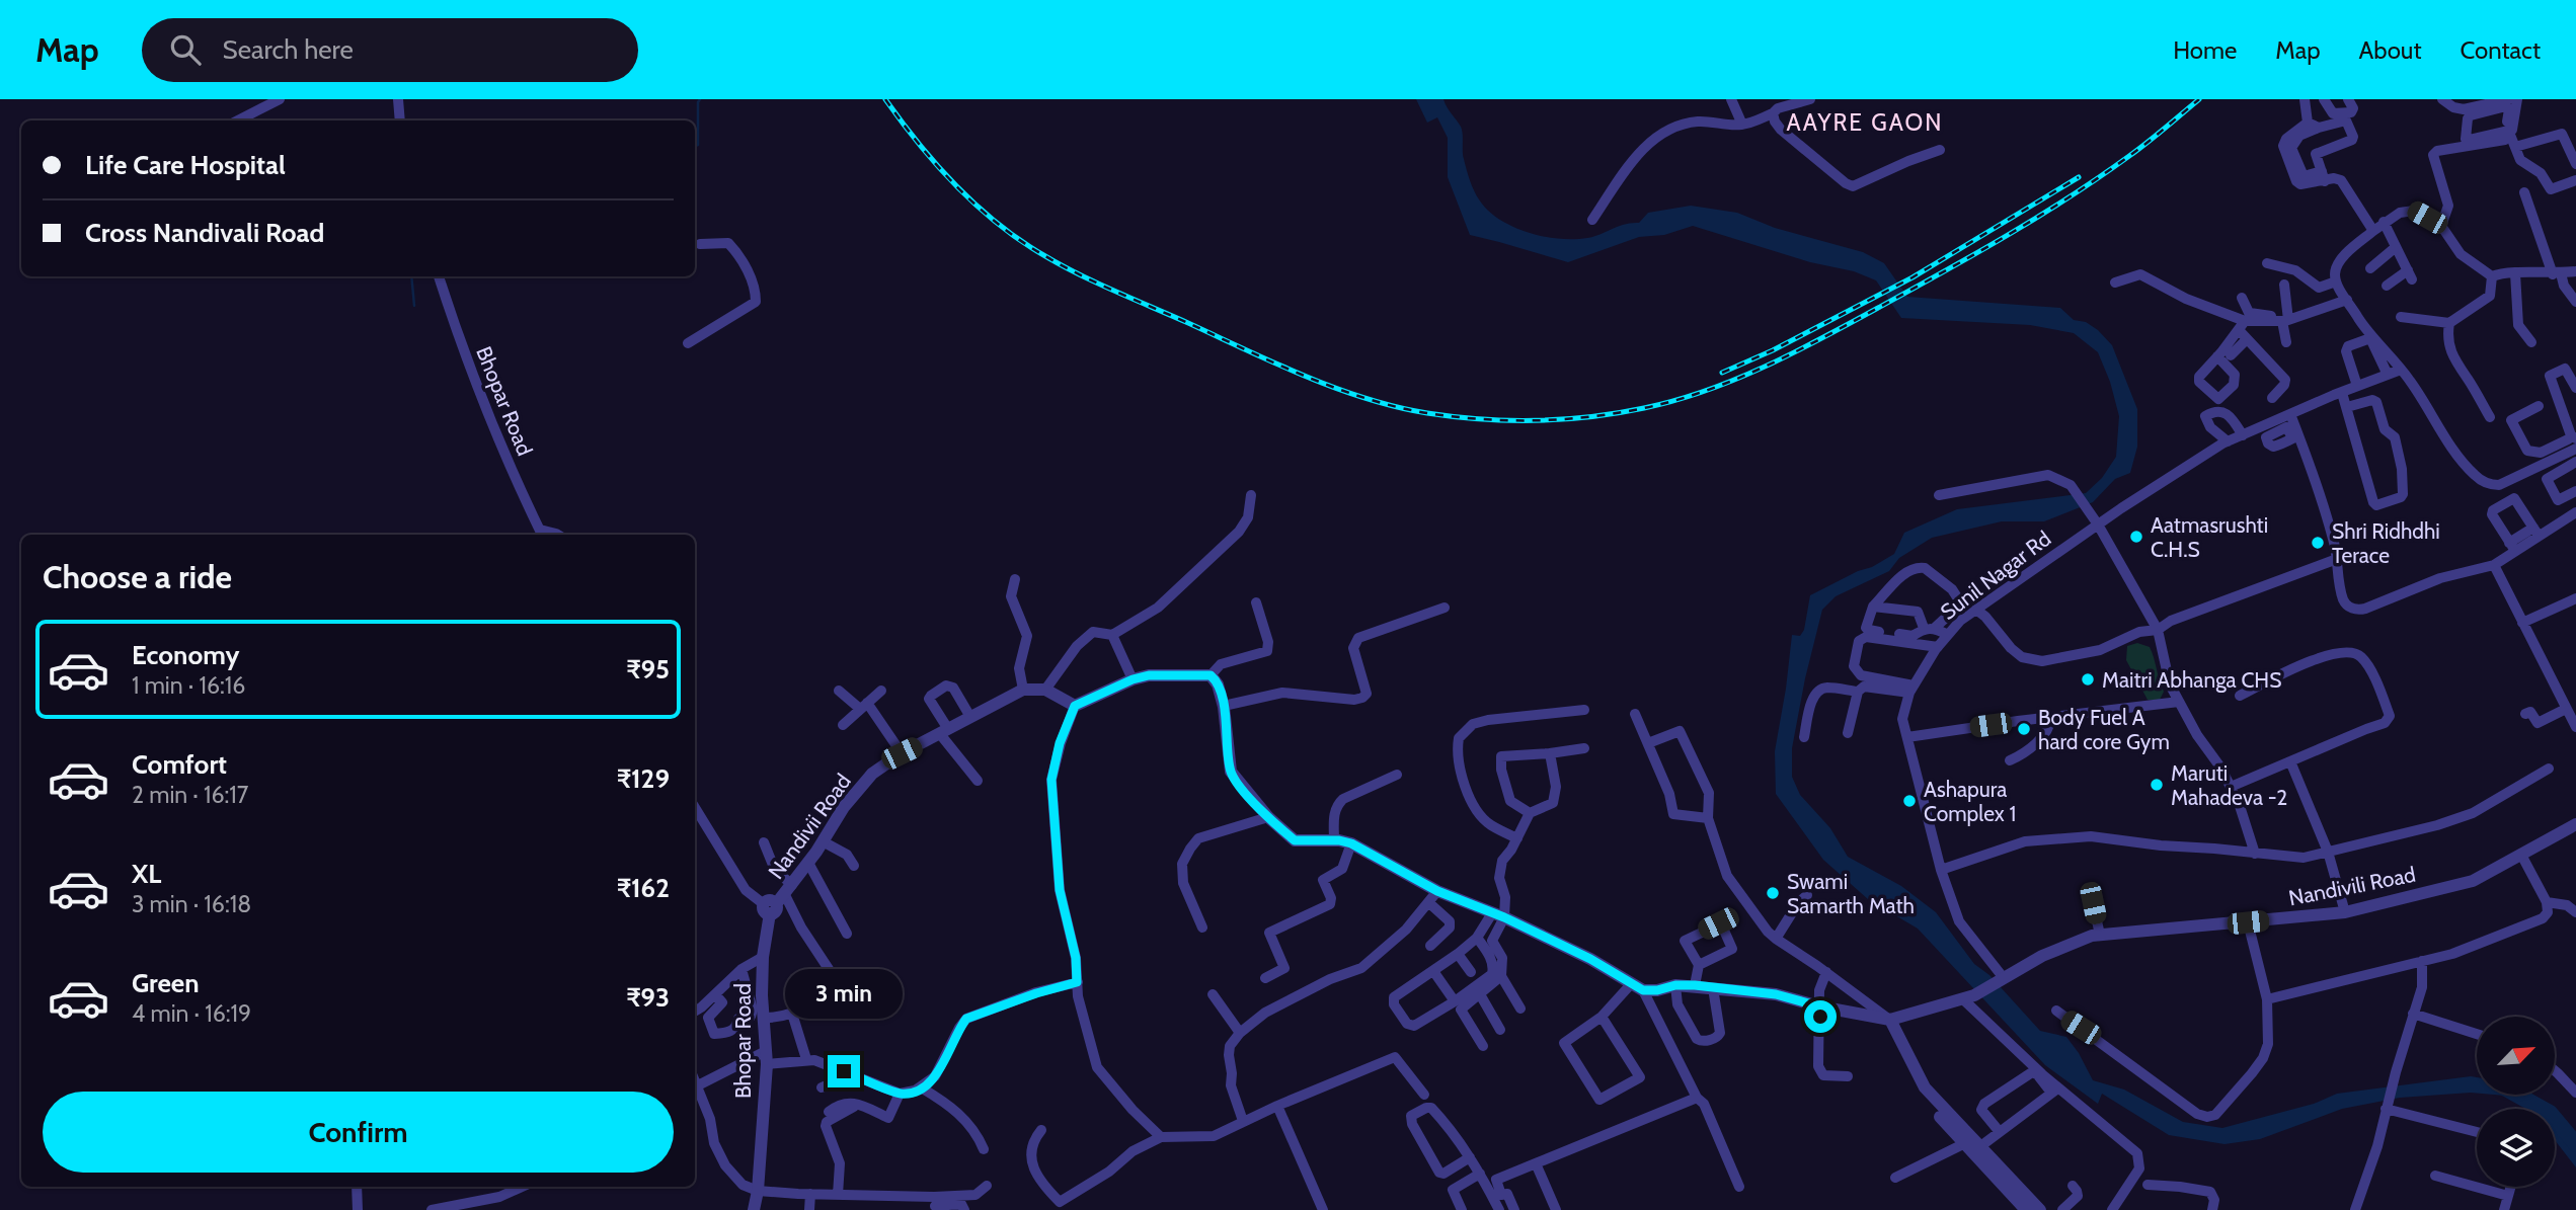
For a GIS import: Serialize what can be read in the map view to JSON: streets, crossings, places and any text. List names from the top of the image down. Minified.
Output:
{"streets":{"street":["Bhopar Road","Sunil Nagar Rd","Nandivii Road","Nandivili Road"]},"crossings":[["Bhopar Road","Nandivii Road"],["Sunil Nagar Rd","Nandivili Road"]],"districts":["AAYRE GAON"],"places":["Aatmasrushti C.H.S","Shri Ridhdhi Terace","Maitri Abhanga CHS","Body Fuel A hard core Gym","Maruti Mahadeva -2","Ashapura Complex 1","Swami Samarth Math"],"north":"top right","page":{"header":"Map","search":"Search here","nav":["Home","Map","About","Contact"],"banner":["Life Care Hospital","Cross Nandivali Road"],"heading":"Choose a ride","list":[{"name":"Economy","note":"1 min · 16:16","value":"₹95"},{"name":"Comfort","note":"2 min · 16:17","value":"₹129"},{"name":"XL","note":"3 min · 16:18","value":"₹162"},{"name":"Green","note":"4 min · 16:19","value":"₹93"}],"bubble":"3 min","buttons":"Confirm"}}
